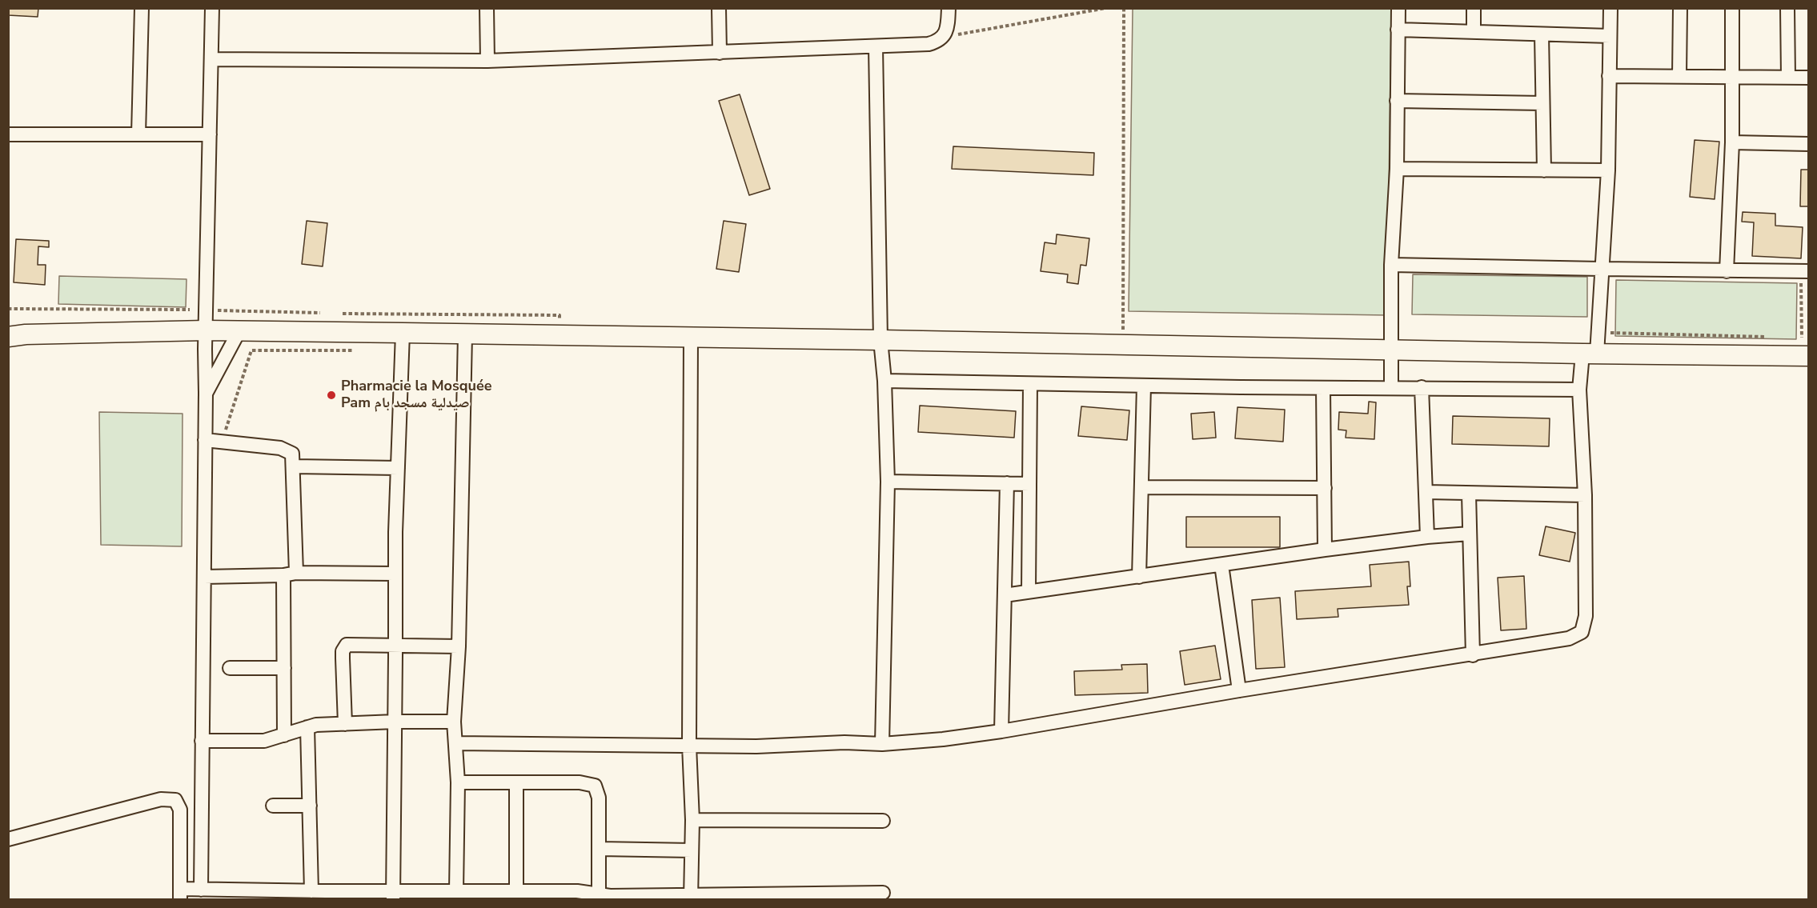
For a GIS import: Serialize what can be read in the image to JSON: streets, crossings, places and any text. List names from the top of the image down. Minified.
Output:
{"places":["Pharmacie la Mosquée Pam صيدلية مسجد بام"]}
